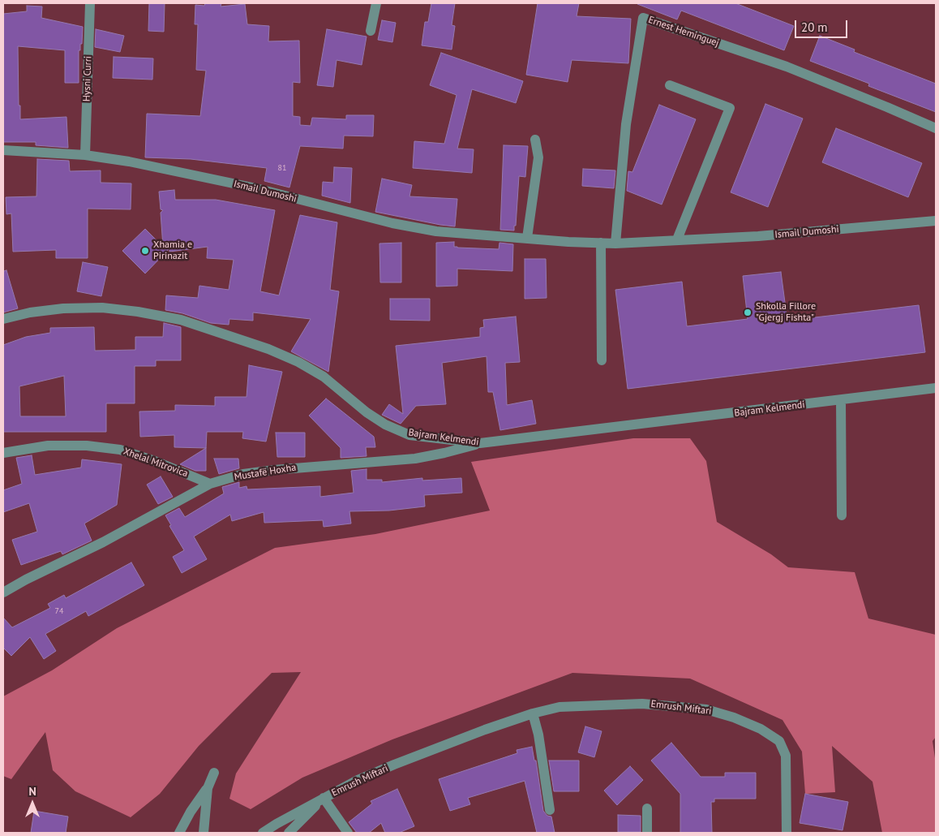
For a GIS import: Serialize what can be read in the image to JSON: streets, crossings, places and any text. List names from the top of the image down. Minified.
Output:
{"streets":{"street":["Ernest Heminguej","Hysni Curri","Ismail Dumoshi","Bajram Kelmendi","Xhelal Mitrovica","Mustafë Hoxha","Emrush Miftari"]},"crossings":[["Ernest Heminguej","Ismail Dumoshi"],["Hysni Curri","Ismail Dumoshi"],["Bajram Kelmendi","Mustafë Hoxha"],["Xhelal Mitrovica","Mustafë Hoxha"]],"places":["Xhamia e Pirinazit","Shkolla Fillore \"Gjergj Fishta\""],"house_numbers":["81","74"],"scale_bar":"20 m","north":"top"}
